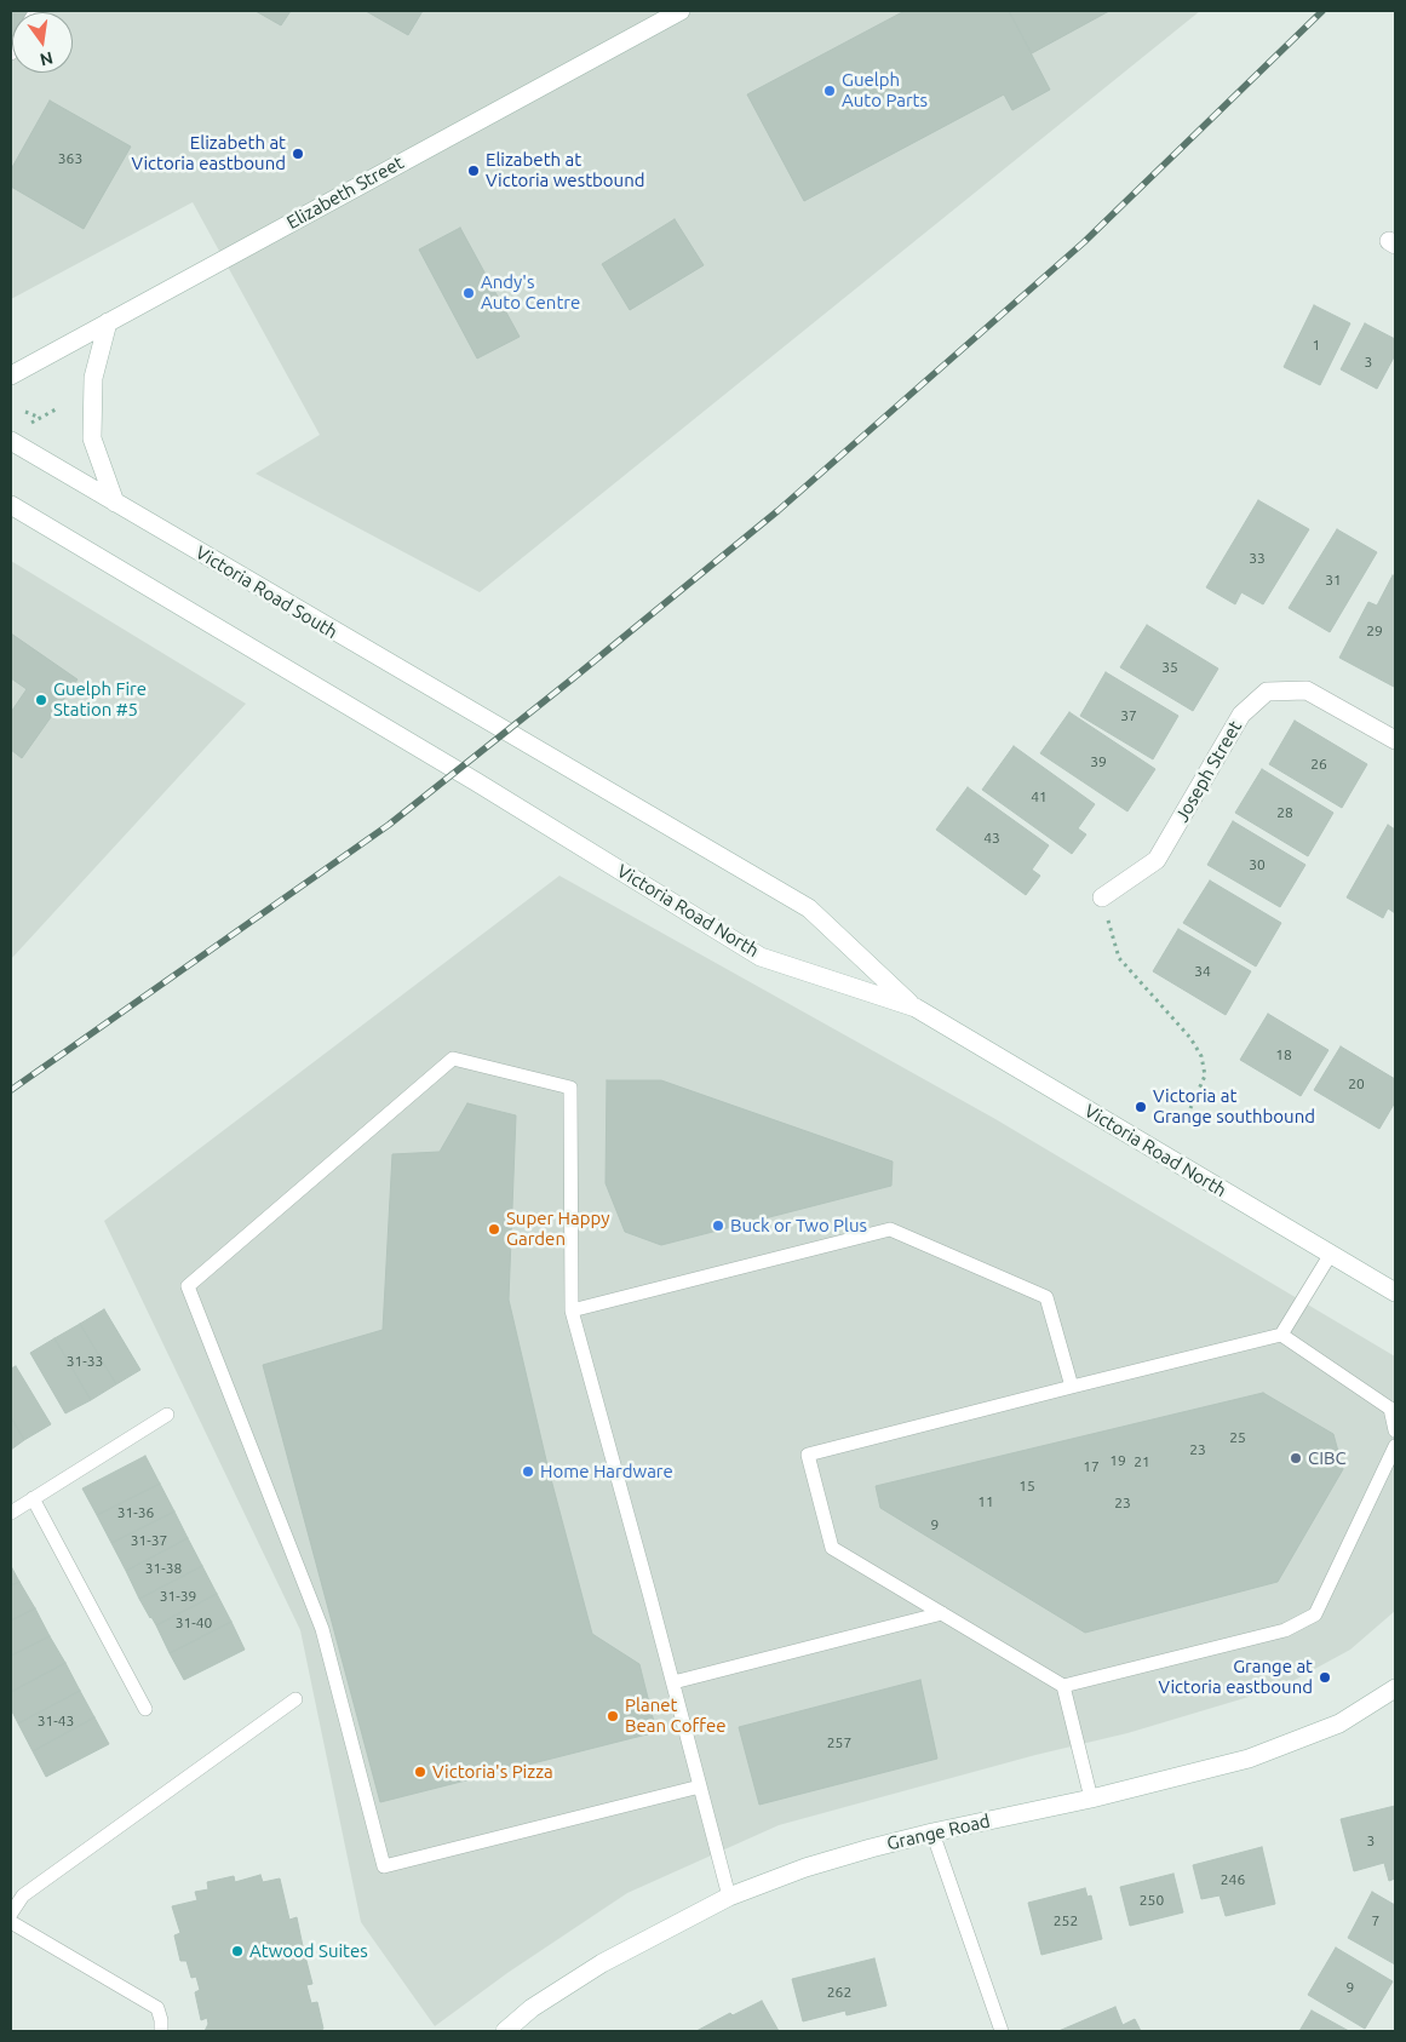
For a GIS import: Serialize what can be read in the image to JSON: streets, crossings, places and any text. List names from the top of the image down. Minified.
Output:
{"streets":{"main road":["Elizabeth Street","Victoria Road South","Joseph Street","Victoria Road North","Grange Road"]},"crossings":[["Victoria Road South","Victoria Road North"]],"places":["Guelph Auto Parts","Elizabeth at Victoria eastbound","Elizabeth at Victoria westbound","Andy's Auto Centre","Guelph Fire Station #5","Victoria at Grange southbound","Buck or Two Plus","Super Happy Garden","CIBC","Home Hardware","Grange at Victoria eastbound","Planet Bean Coffee","Victoria's Pizza","Atwood Suites"],"house_numbers":["363","1","3","33","31","29","35","37","39","26","41","28","43","30","34","18","20","31-33","25","23","19","21","17","15","11","23","31-36","9","31-37","31-38","31-39","31-40","31-43","257","3","246","250","252","7","9","262"],"north":"bottom"}
